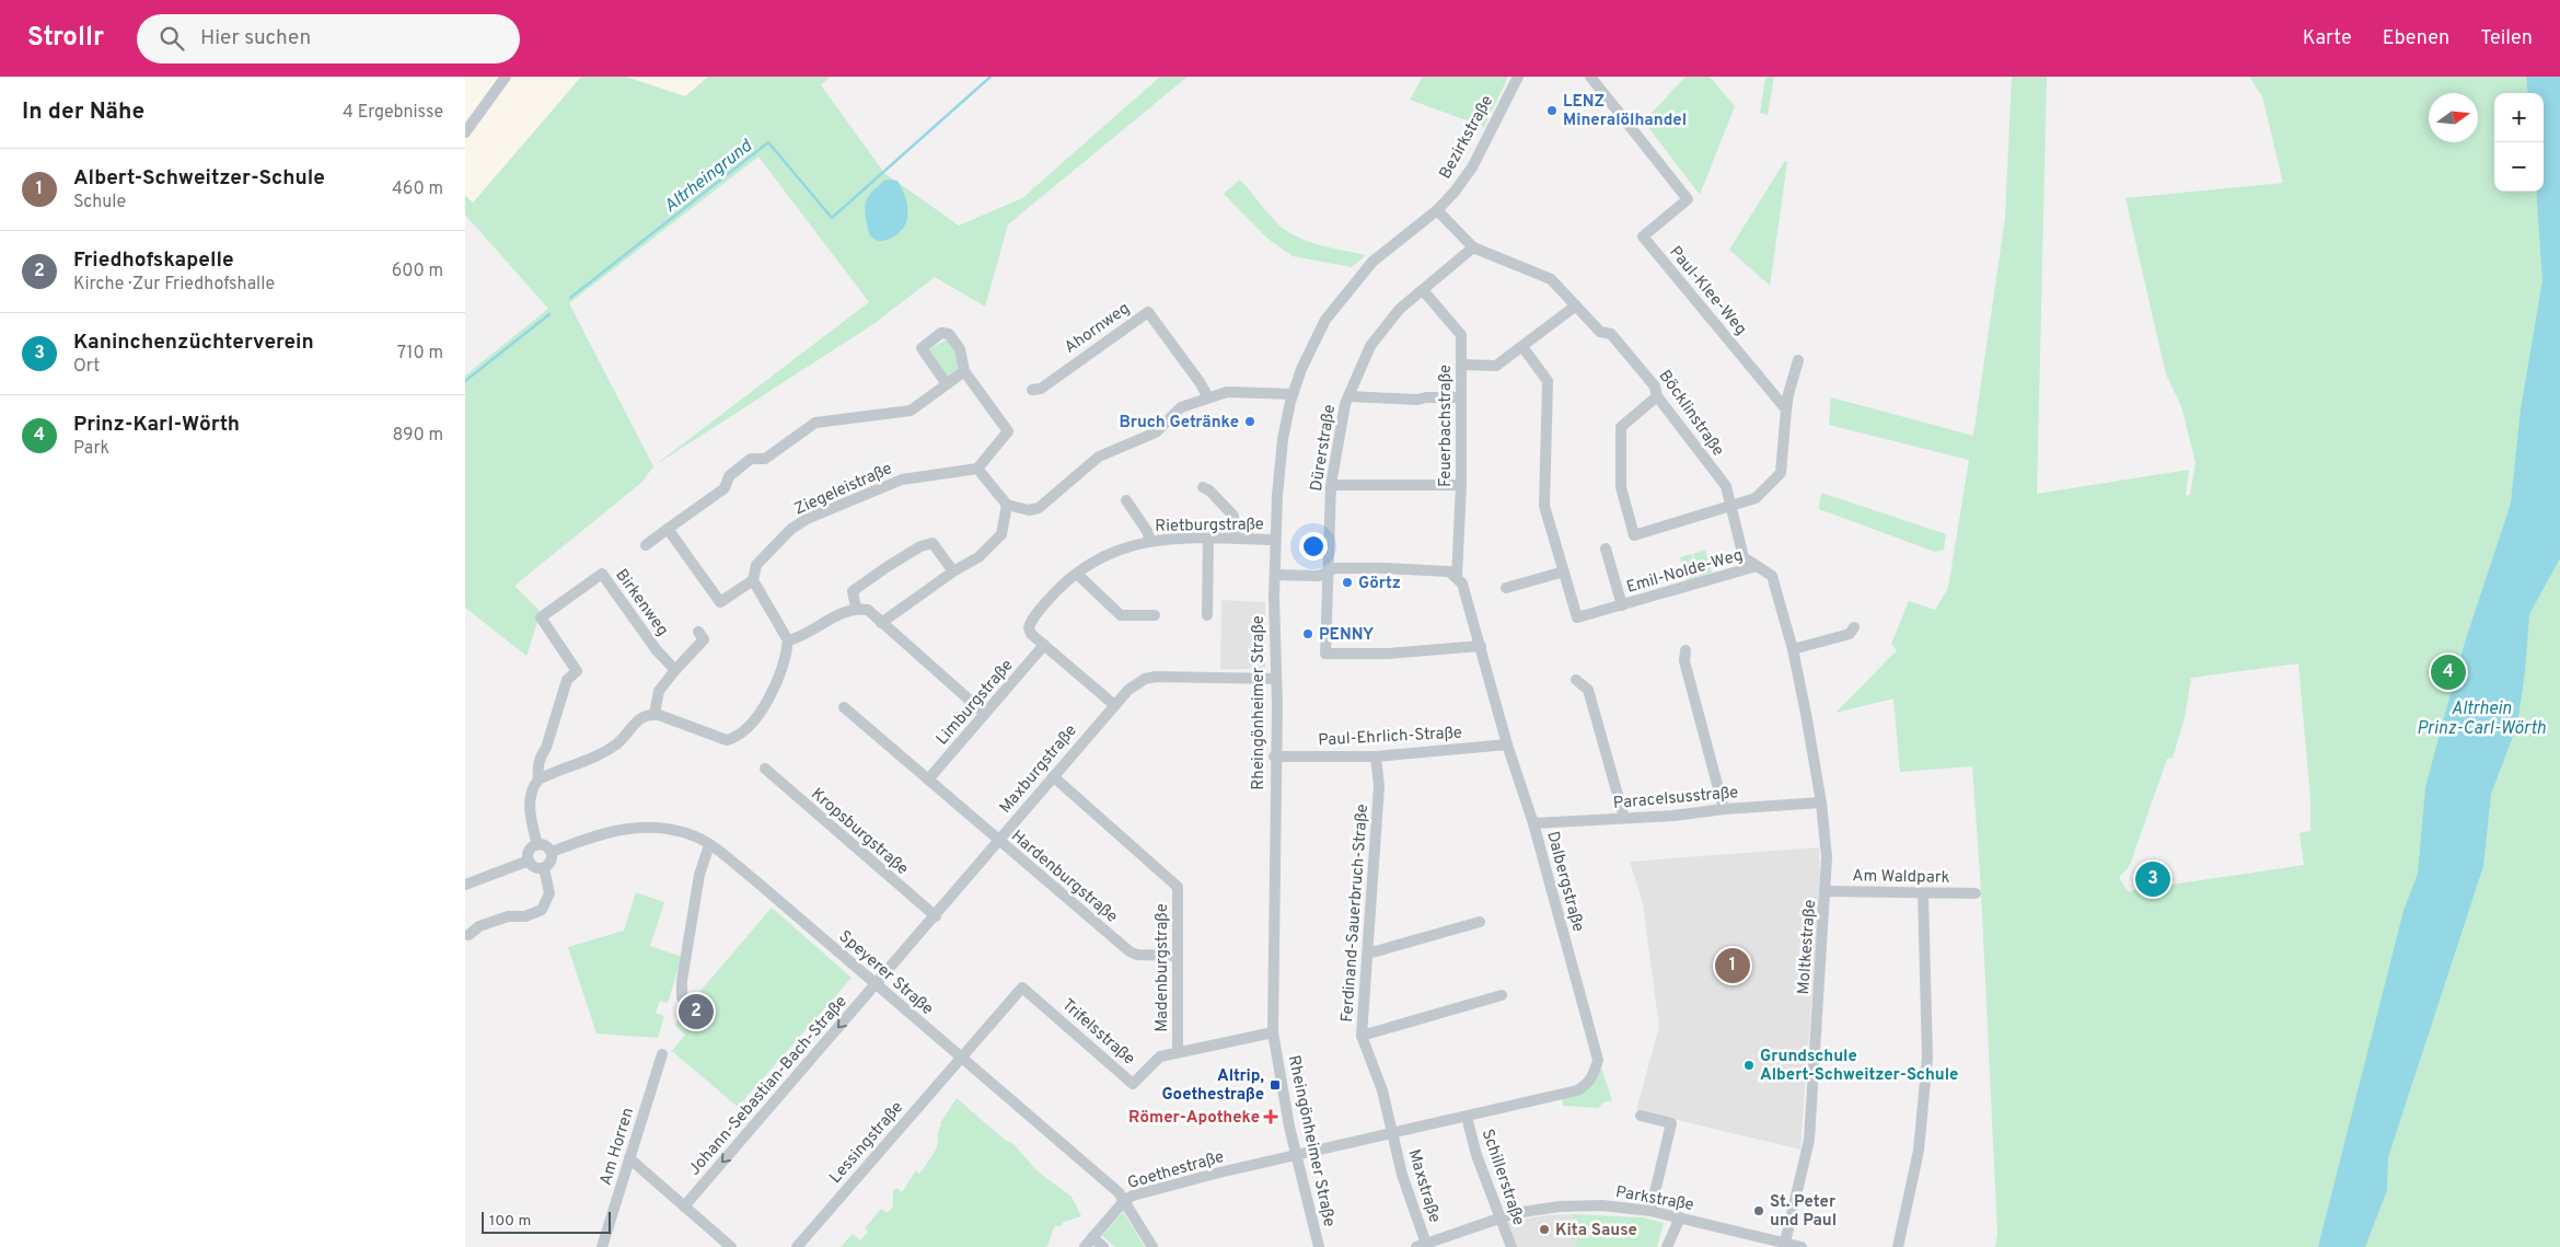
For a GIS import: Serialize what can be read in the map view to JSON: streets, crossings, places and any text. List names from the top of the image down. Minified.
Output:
{"streets":{"street":["Bezirkstraße","Paul-Klee-Weg","Ahornweg","Böcklinstraße","Feuerbachstraße","Dürerstraße","Ziegeleistraße","Rietburgstraße","Emil-Nolde-Weg","Birkenweg","Limburgstraße","Rheingönheimer Straße","Paul-Ehrlich-Straße","Maxburgstraße","Paracelsusstraße","Kropsburgstraße","Hardenburgstraße","Am Waldpark","Dalbergstraße","Ferdinand-Sauerbruch-Straße","Moltkestraße","Madenburgstraße","Speyerer Straße","Trifelsstraße","Johann-Sebastian-Bach-Straße","Lessingstraße","Am Horren","Goethestraße","Schillerstraße","Maxstraße","Parkstraße"]},"crossings":[["Bezirkstraße","Böcklinstraße"],["Bezirkstraße","Rheingönheimer Straße"],["Böcklinstraße","Dürerstraße"],["Böcklinstraße","Emil-Nolde-Weg"],["Böcklinstraße","Rheingönheimer Straße"],["Böcklinstraße","Moltkestraße"],["Feuerbachstraße","Dürerstraße"],["Feuerbachstraße","Dalbergstraße"],["Dürerstraße","Dalbergstraße"],["Rietburgstraße","Limburgstraße"],["Rietburgstraße","Rheingönheimer Straße"],["Rietburgstraße","Maxburgstraße"],["Limburgstraße","Hardenburgstraße"],["Rheingönheimer Straße","Paul-Ehrlich-Straße"],["Rheingönheimer Straße","Maxburgstraße"],["Rheingönheimer Straße","Dalbergstraße"],["Rheingönheimer Straße","Trifelsstraße"],["Rheingönheimer Straße","Goethestraße"],["Paul-Ehrlich-Straße","Dalbergstraße"],["Paul-Ehrlich-Straße","Ferdinand-Sauerbruch-Straße"],["Maxburgstraße","Kropsburgstraße"],["Maxburgstraße","Hardenburgstraße"],["Maxburgstraße","Madenburgstraße"],["Maxburgstraße","Speyerer Straße"],["Maxburgstraße","Johann-Sebastian-Bach-Straße"],["Paracelsusstraße","Dalbergstraße"],["Paracelsusstraße","Moltkestraße"],["Hardenburgstraße","Madenburgstraße"],["Am Waldpark","Moltkestraße"],["Dalbergstraße","Ferdinand-Sauerbruch-Straße"],["Dalbergstraße","Goethestraße"],["Dalbergstraße","Schillerstraße"],["Dalbergstraße","Maxstraße"],["Ferdinand-Sauerbruch-Straße","Maxstraße"],["Moltkestraße","Parkstraße"],["Madenburgstraße","Trifelsstraße"],["Speyerer Straße","Trifelsstraße"],["Speyerer Straße","Johann-Sebastian-Bach-Straße"],["Speyerer Straße","Lessingstraße"],["Speyerer Straße","Goethestraße"],["Trifelsstraße","Lessingstraße"],["Schillerstraße","Parkstraße"],["Maxstraße","Parkstraße"]],"one_way":["Johann-Sebastian-Bach-Straße"],"water":["Altrheingrund","Altrhein Prinz-Carl-Wörth"],"places":{"other":["LENZ Mineralölhandel","Bruch Getränke","Görtz","PENNY","Grundschule Albert-Schweitzer-Schule","St. Peter und Paul","Kita Sause"],"transit":["Altrip, Goethestraße"],"health":["Römer-Apotheke"]},"scale_bar":"100 m","north":"right","page":{"header":"Strollr","search":"Hier suchen","nav":["Karte","Ebenen","Teilen"],"heading":["In der Nähe","4 Ergebnisse"],"map_buttons":["+","−"],"list":[{"mark":"1","name":"Albert-Schweitzer-Schule","note":"Schule","value":"460 m"},{"mark":"2","name":"Friedhofskapelle","note":"Kirche · Zur Friedhofshalle","value":"600 m"},{"mark":"3","name":"Kaninchenzüchterverein","note":"Ort","value":"710 m"},{"mark":"4","name":"Prinz-Karl-Wörth","note":"Park","value":"890 m"}],"pins":["4","3","1","2"],"scale":"100 m"}}
